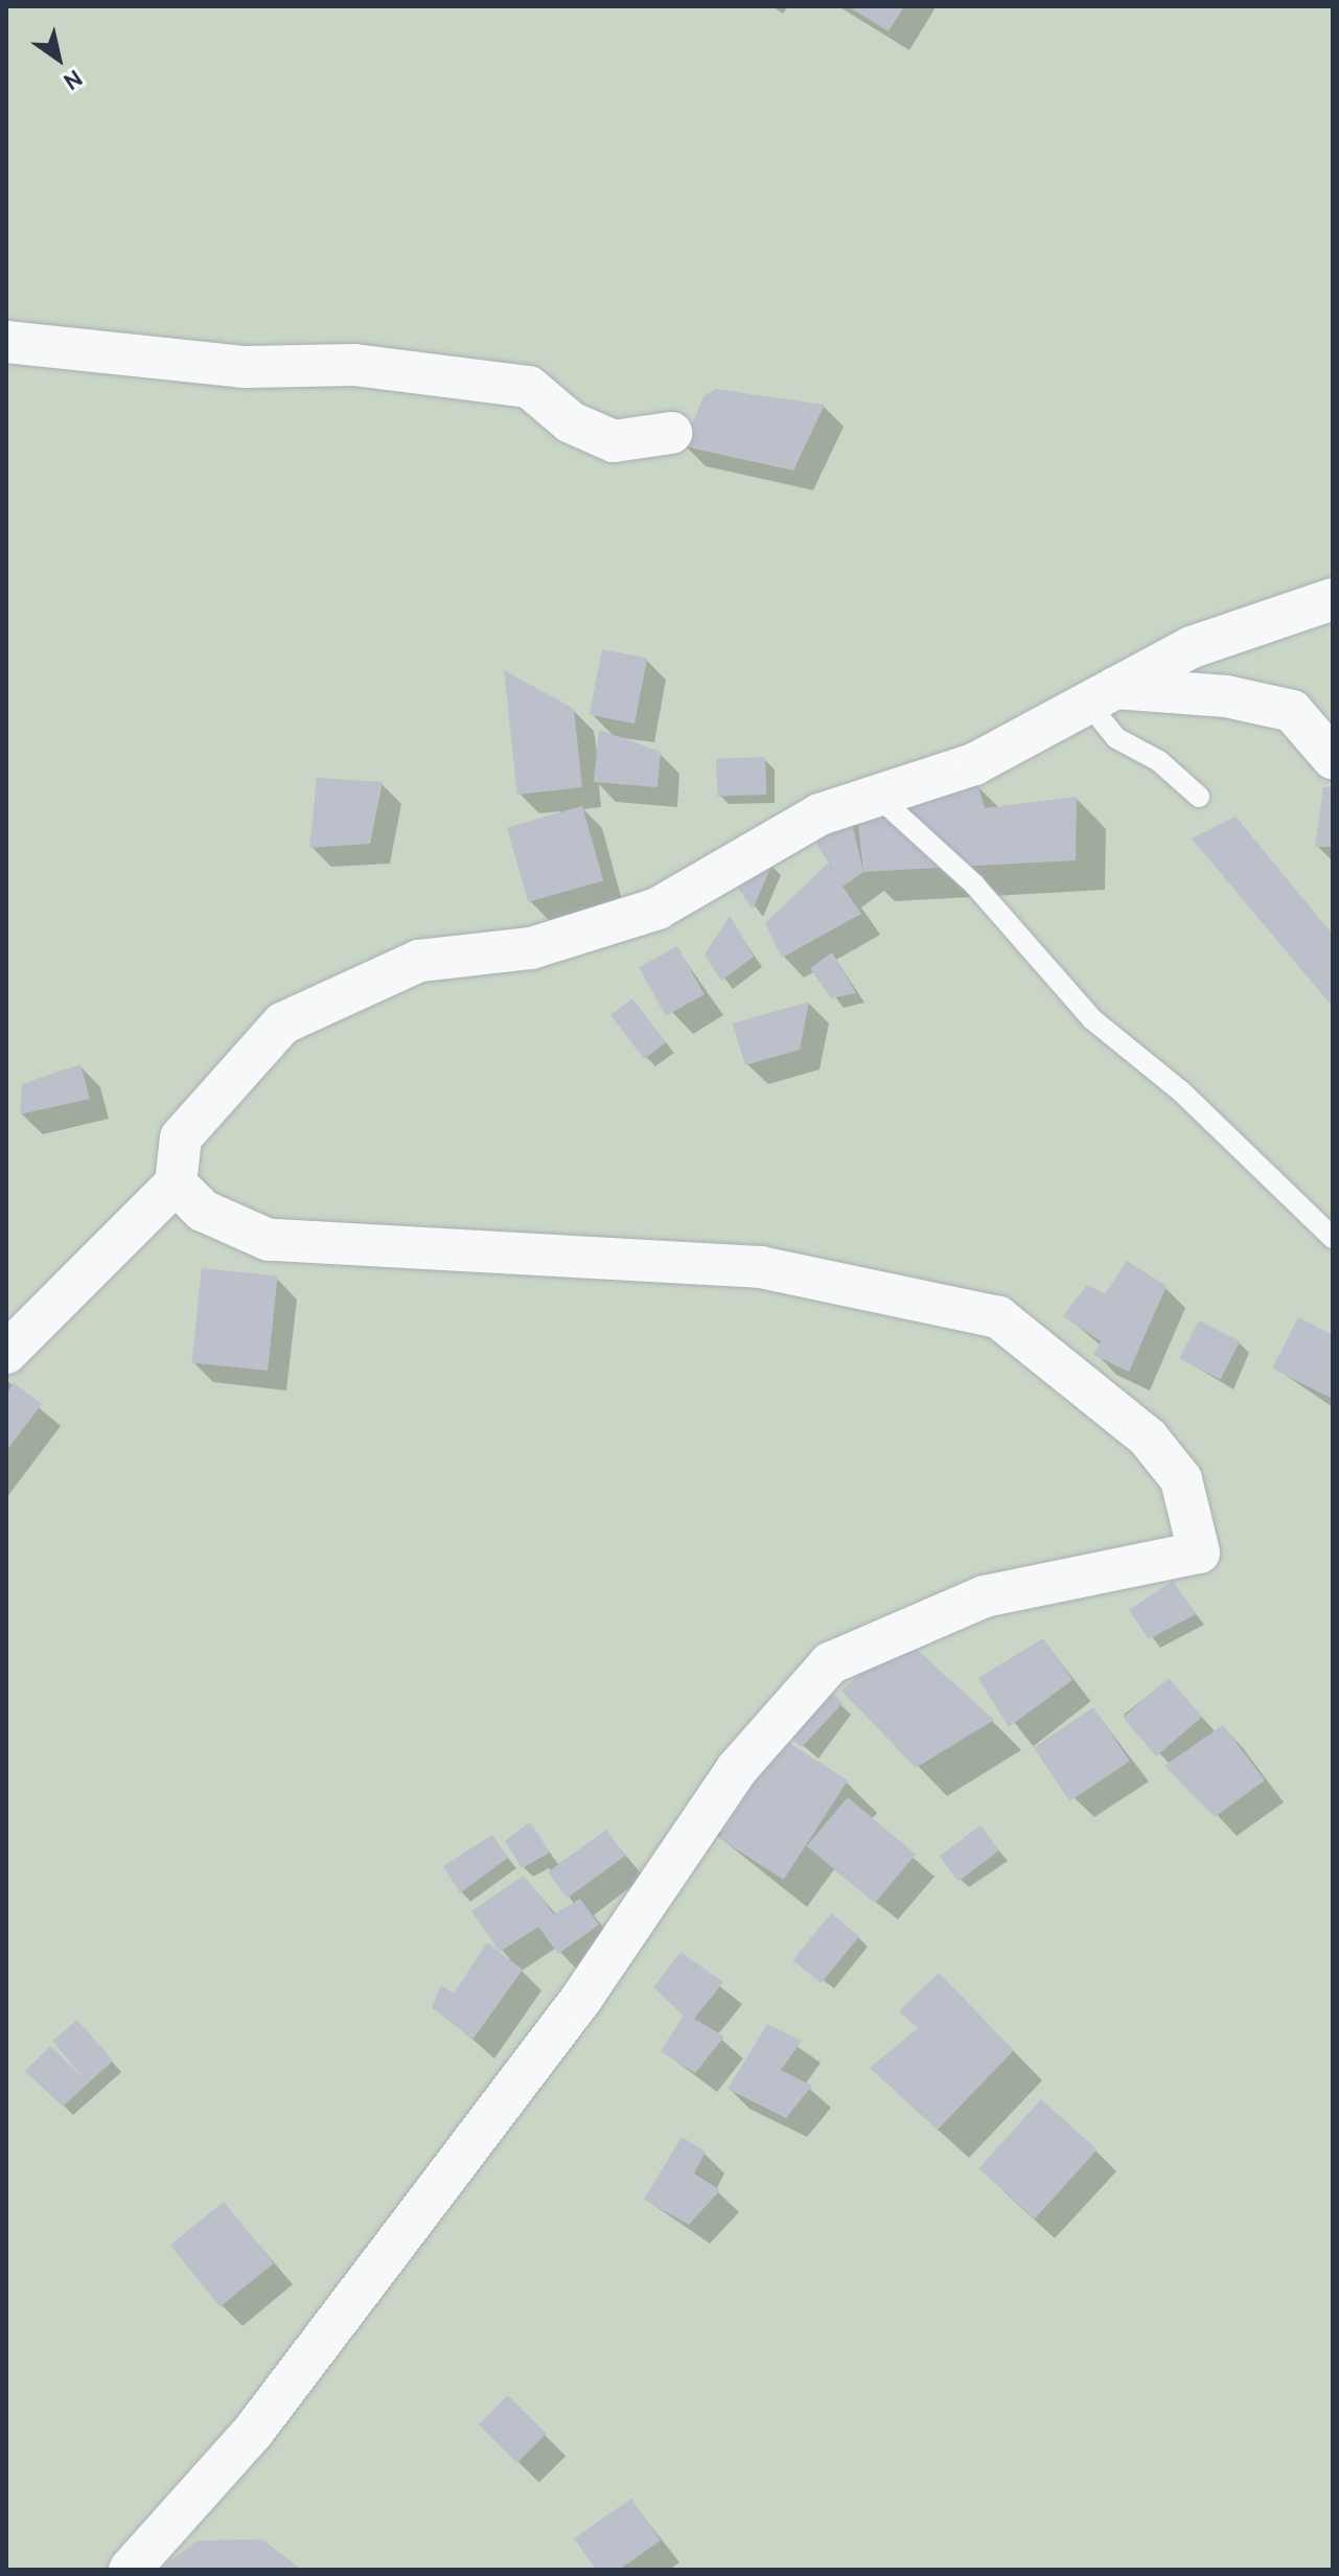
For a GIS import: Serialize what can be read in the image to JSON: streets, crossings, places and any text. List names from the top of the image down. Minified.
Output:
{"north":"bottom right"}
